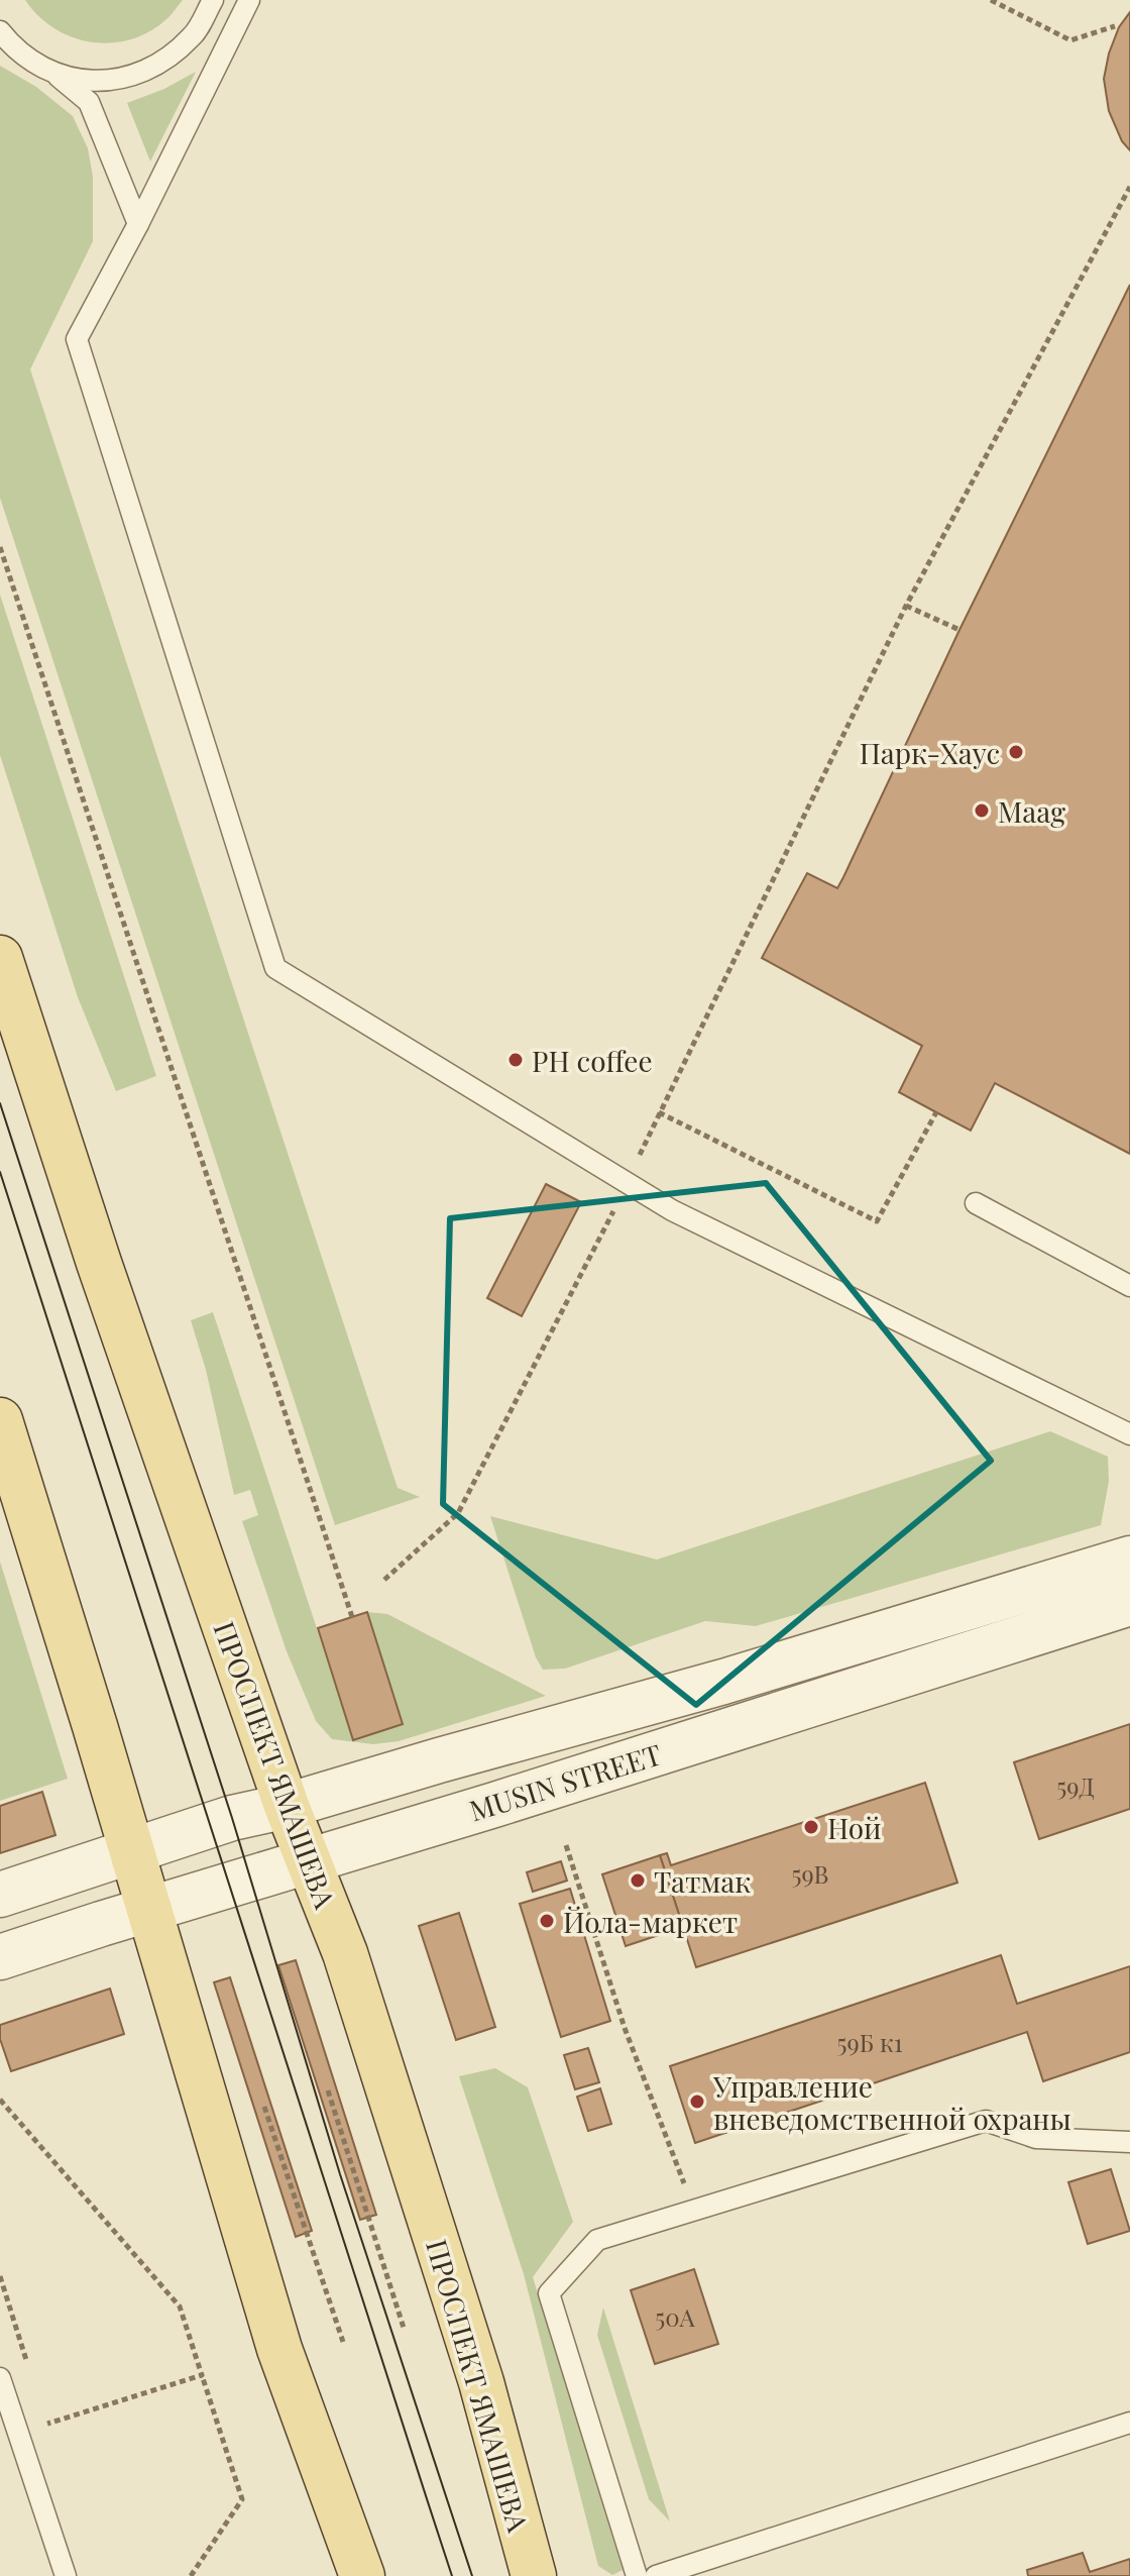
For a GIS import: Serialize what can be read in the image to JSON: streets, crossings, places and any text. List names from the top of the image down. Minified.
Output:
{"streets":{"main road":["ПРОСПЕКТ ЯМАШЕВА"],"street":["MUSIN STREET"]},"crossings":[["ПРОСПЕКТ ЯМАШЕВА","MUSIN STREET"]],"places":["Парк-Хаус","Maag","PH coffee","Ной","Татмак","Йола-маркет","Управление вневедомственной охраны"],"house_numbers":["59Д","59В","59Б к1","50А"]}
